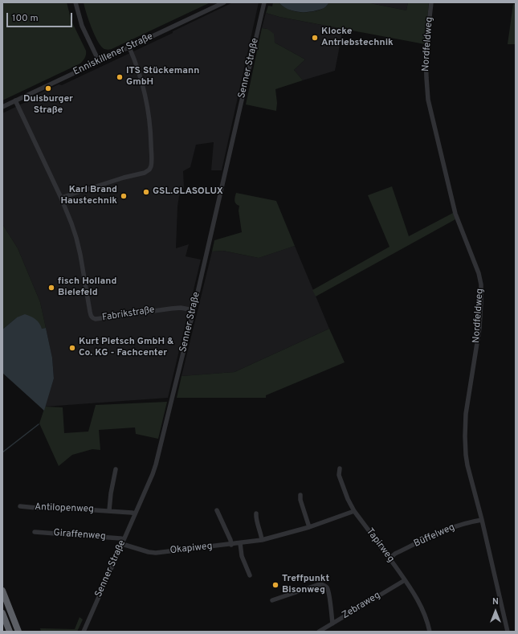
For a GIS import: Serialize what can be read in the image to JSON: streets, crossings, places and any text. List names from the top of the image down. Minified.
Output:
{"streets":{"street":["Nordfeldweg","Enniskillener Straße","Senner Straße","Fabrikstraße","Antilopenweg","Giraffenweg","Büffelweg","Tapirweg","Okapiweg","Zebraweg"]},"crossings":[["Nordfeldweg","Büffelweg"],["Enniskillener Straße","Fabrikstraße"],["Senner Straße","Fabrikstraße"],["Senner Straße","Antilopenweg"],["Senner Straße","Giraffenweg"],["Senner Straße","Okapiweg"],["Giraffenweg","Okapiweg"],["Büffelweg","Tapirweg"],["Tapirweg","Okapiweg"],["Tapirweg","Zebraweg"]],"places":["Klocke Antriebstechnik","ITS Stückemann GmbH","Duisburger Straße","GSL.GLASOLUX","Karl Brand Haustechnik","fisch Holland Bielefeld","Kurt Pietsch GmbH & Co. KG - Fachcenter","Treffpunkt Bisonweg"],"scale_bar":"100 m","north":"top"}
